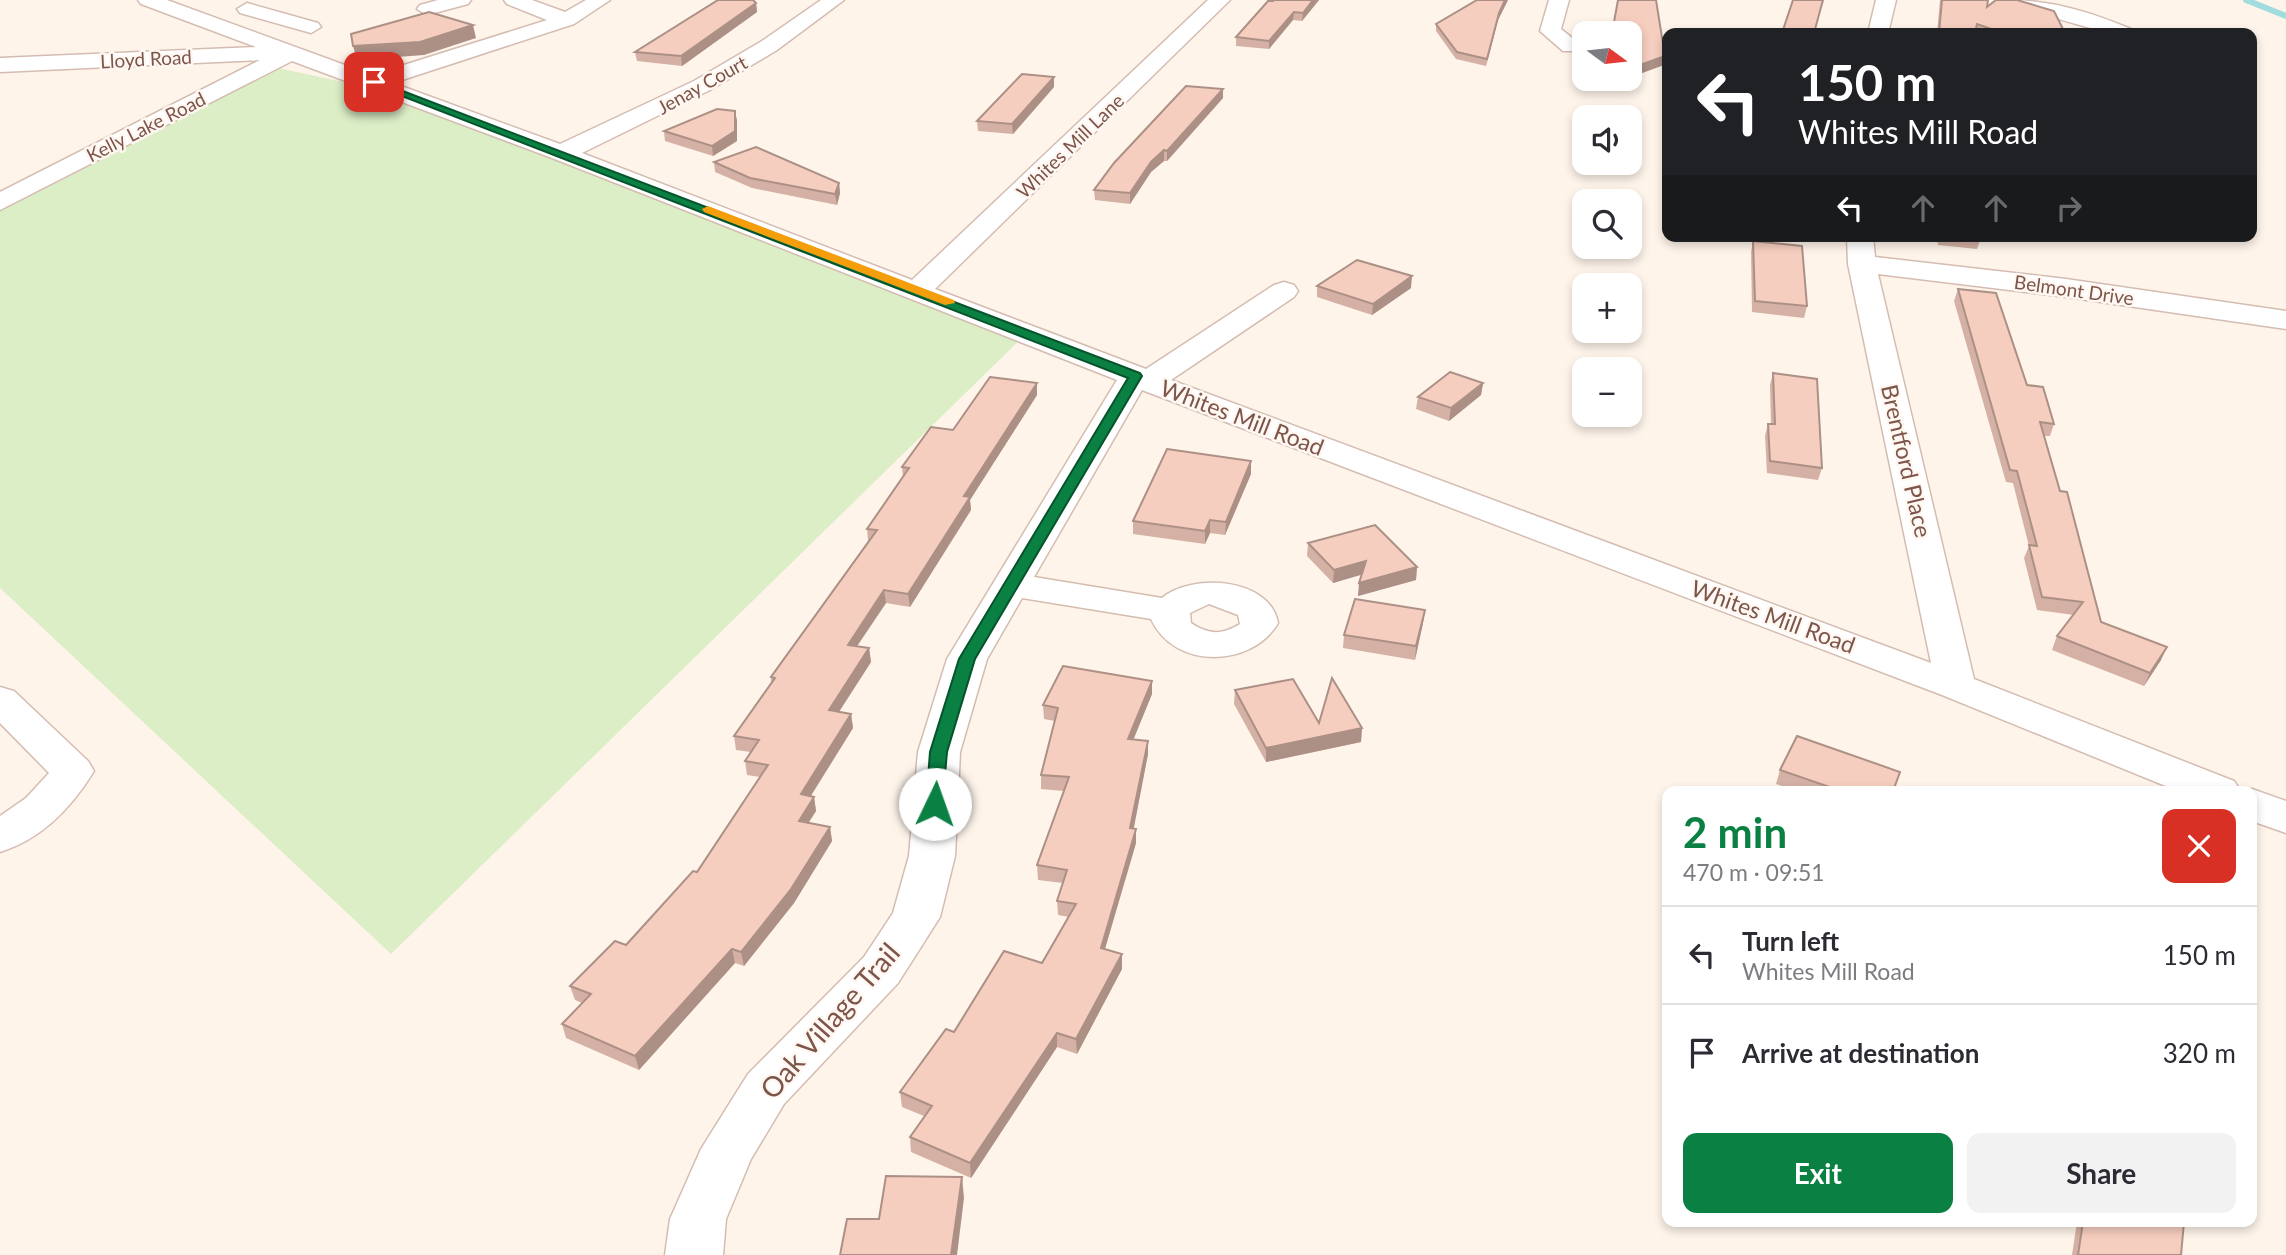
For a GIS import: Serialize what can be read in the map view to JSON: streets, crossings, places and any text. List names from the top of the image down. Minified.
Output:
{"streets":{"street":["Lloyd Road","Jenay Court","Kelly Lake Road","Whites Mill Lane","Belmont Drive","Whites Mill Road","Brentford Place","Oak Village Trail"]},"crossings":[["Lloyd Road","Kelly Lake Road"],["Lloyd Road","Whites Mill Road"],["Jenay Court","Whites Mill Road"],["Kelly Lake Road","Whites Mill Road"],["Whites Mill Lane","Whites Mill Road"],["Belmont Drive","Brentford Place"],["Whites Mill Road","Brentford Place"],["Whites Mill Road","Oak Village Trail"]],"north":"right","page":{"map_buttons":["+","−"],"turn":["150 m","Whites Mill Road"],"heading":["2 min","470 m · 09:51"],"list":[{"name":"Turn left","note":"Whites Mill Road","value":"150 m"},{"name":"Arrive at destination","value":"320 m"}],"buttons":["Exit","Share"]}}
